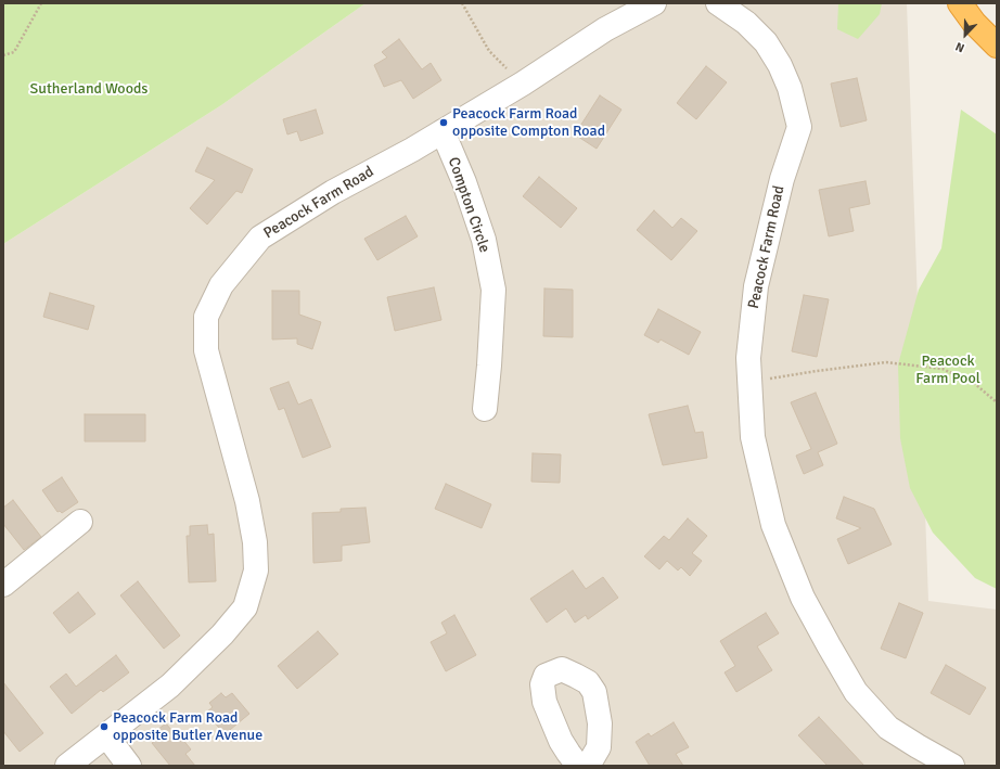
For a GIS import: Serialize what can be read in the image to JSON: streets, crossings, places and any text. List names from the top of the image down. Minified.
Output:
{"streets":{"street":["Peacock Farm Road","Compton Circle"]},"crossings":[["Peacock Farm Road","Compton Circle"]],"parks":["Sutherland Woods","Peacock Farm Pool"],"places":["Peacock Farm Road opposite Compton Road","Peacock Farm Road opposite Butler Avenue"],"north":"bottom left"}
